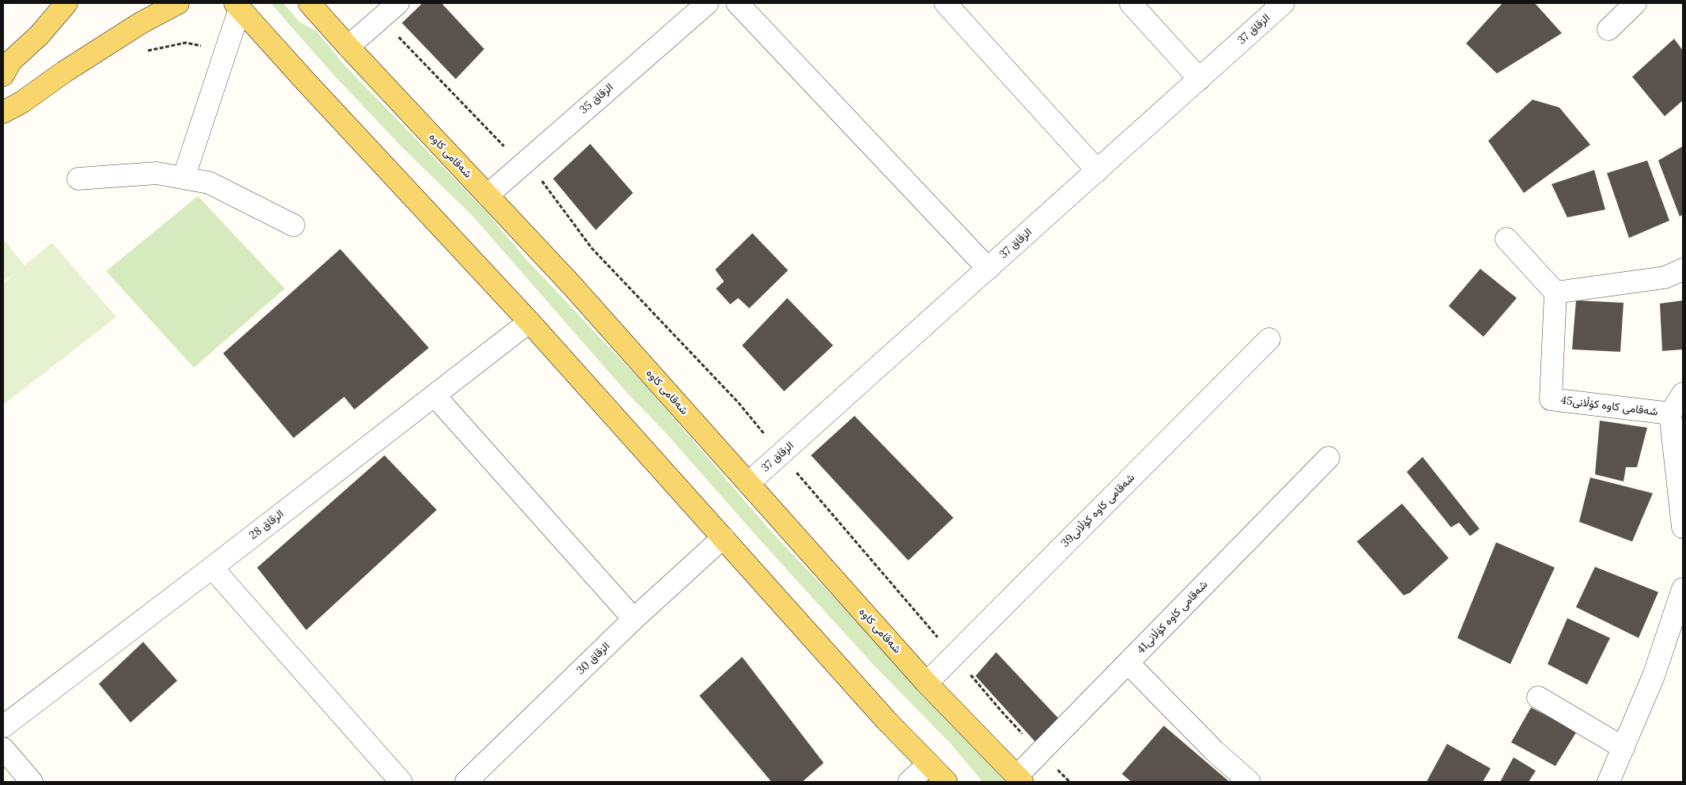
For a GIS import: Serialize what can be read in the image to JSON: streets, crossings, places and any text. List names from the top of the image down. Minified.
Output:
{"streets":{"main road":["شەقامی کاوە"],"street":["الزقاق 37","الزقاق 35","شەقامی کاوە کۆڵانی45","شەقامی کاوە کۆڵانی39","الزقاق 28","شەقامی کاوە کۆڵانی41","الزقاق 30"]},"crossings":[["الزقاق 37","شەقامی کاوە"],["الزقاق 35","شەقامی کاوە"],["شەقامی کاوە","شەقامی کاوە کۆڵانی39"],["شەقامی کاوە","شەقامی کاوە کۆڵانی41"]]}
